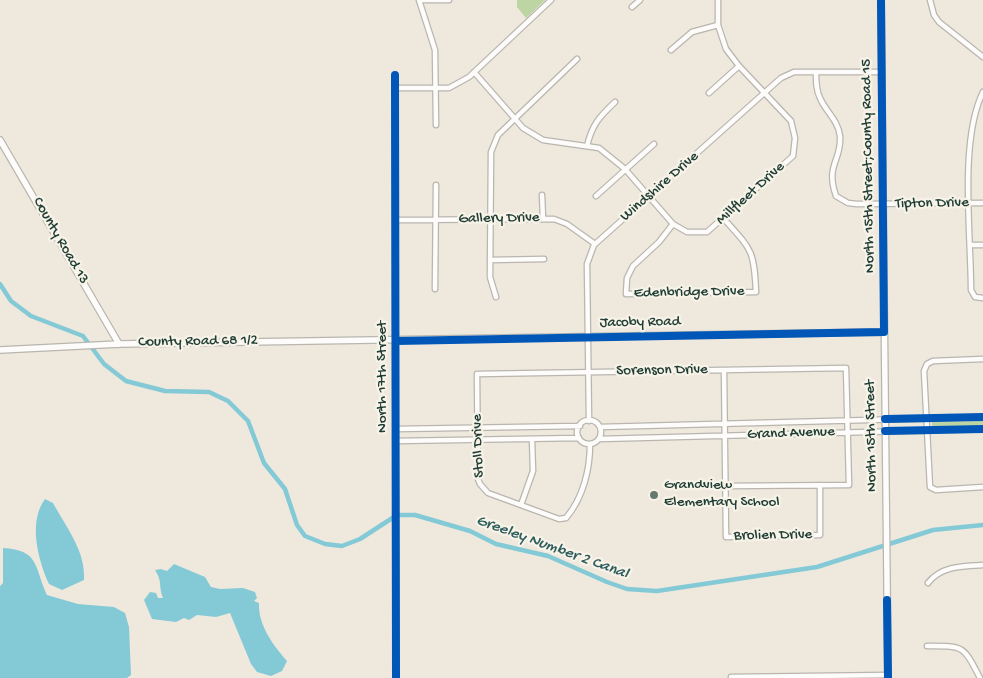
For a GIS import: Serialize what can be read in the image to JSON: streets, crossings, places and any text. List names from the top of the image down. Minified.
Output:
{"streets":{"street":["North 15th Street;County Road 15","Windshire Drive","Millfleet Drive","Tipton Drive","Gallery Drive","County Road 13","Edenbridge Drive","Jacoby Road","County Road 68 1/2","Sorenson Drive","North 17th Street","Grand Avenue","North 15th Street","Stoll Drive","Brolien Drive"]},"crossings":[["North 15th Street;County Road 15","Windshire Drive"],["North 15th Street;County Road 15","Tipton Drive"],["North 15th Street;County Road 15","Jacoby Road"],["North 15th Street;County Road 15","North 15th Street"],["Windshire Drive","Millfleet Drive"],["Windshire Drive","Tipton Drive"],["Windshire Drive","Gallery Drive"],["Windshire Drive","Jacoby Road"],["Windshire Drive","Sorenson Drive"],["Windshire Drive","Grand Avenue"],["Windshire Drive","Stoll Drive"],["Millfleet Drive","Edenbridge Drive"],["Gallery Drive","North 17th Street"],["County Road 13","County Road 68 1/2"],["Jacoby Road","County Road 68 1/2"],["Jacoby Road","North 17th Street"],["Jacoby Road","North 15th Street"],["County Road 68 1/2","North 17th Street"],["Sorenson Drive","Grand Avenue"],["Sorenson Drive","Stoll Drive"],["Grand Avenue","North 15th Street"],["Grand Avenue","Stoll Drive"]],"water":["Greeley Number 2 Canal"],"places":["Grandview Elementary School"]}
